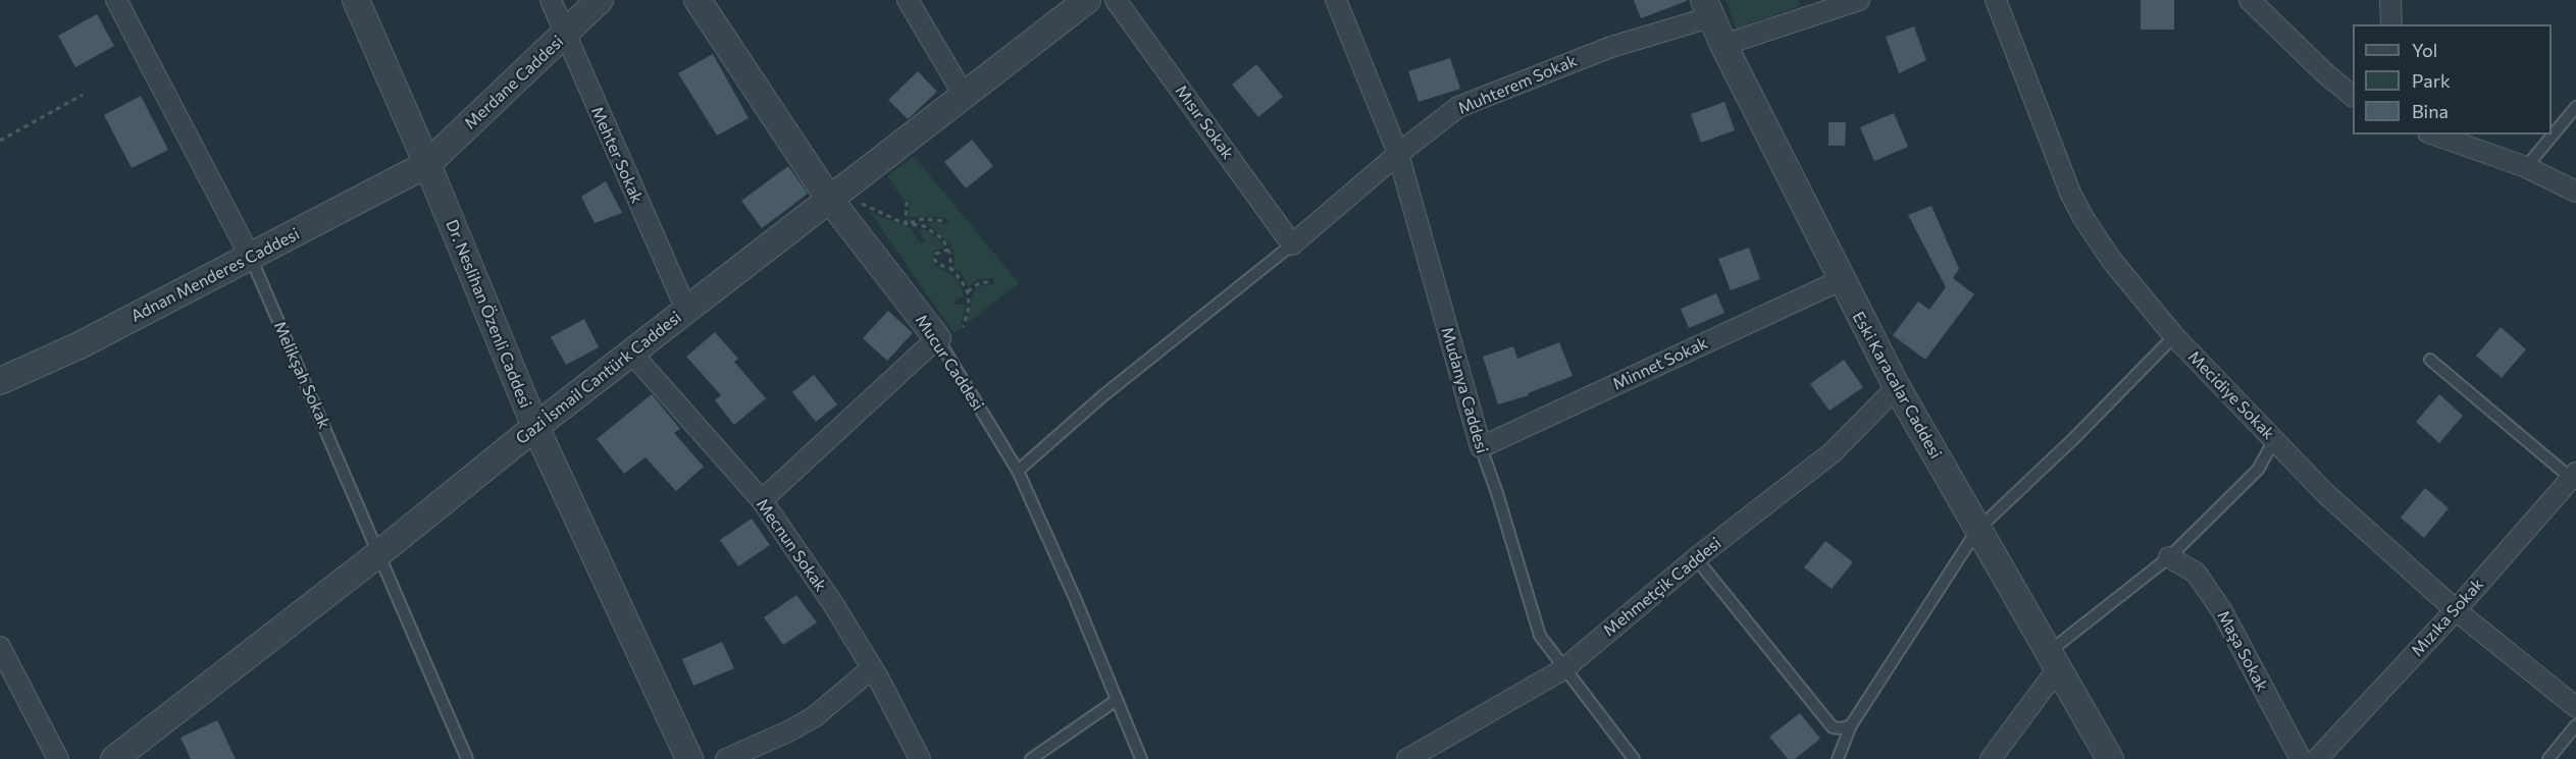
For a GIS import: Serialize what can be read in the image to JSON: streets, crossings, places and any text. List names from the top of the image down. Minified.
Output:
{"streets":{"street":["Merdane Caddesi","Muhterem Sokak","Mısır Sokak","Mehter Sokak","Adnan Menderes Caddesi","Dr. Neslihan Özenli Caddesi","Mucur Caddesi","Minnet Sokak","Melikşah Sokak","Gazi İsmail Cantürk Caddesi","Eski Karacalar Caddesi","Mudanya Caddesi","Mecidiye Sokak","Mecnun Sokak","Mehmetçik Caddesi","Mızıka Sokak","Maşa Sokak"]},"crossings":[["Merdane Caddesi","Mehter Sokak"],["Merdane Caddesi","Adnan Menderes Caddesi"],["Merdane Caddesi","Dr. Neslihan Özenli Caddesi"],["Muhterem Sokak","Mısır Sokak"],["Muhterem Sokak","Eski Karacalar Caddesi"],["Muhterem Sokak","Mudanya Caddesi"],["Mehter Sokak","Gazi İsmail Cantürk Caddesi"],["Adnan Menderes Caddesi","Dr. Neslihan Özenli Caddesi"],["Adnan Menderes Caddesi","Melikşah Sokak"],["Dr. Neslihan Özenli Caddesi","Gazi İsmail Cantürk Caddesi"],["Mucur Caddesi","Gazi İsmail Cantürk Caddesi"],["Minnet Sokak","Eski Karacalar Caddesi"],["Minnet Sokak","Mudanya Caddesi"],["Melikşah Sokak","Gazi İsmail Cantürk Caddesi"],["Gazi İsmail Cantürk Caddesi","Mecnun Sokak"],["Eski Karacalar Caddesi","Mehmetçik Caddesi"],["Mudanya Caddesi","Mehmetçik Caddesi"],["Mecidiye Sokak","Mızıka Sokak"]],"legend":["Yol","Park","Bina"]}
